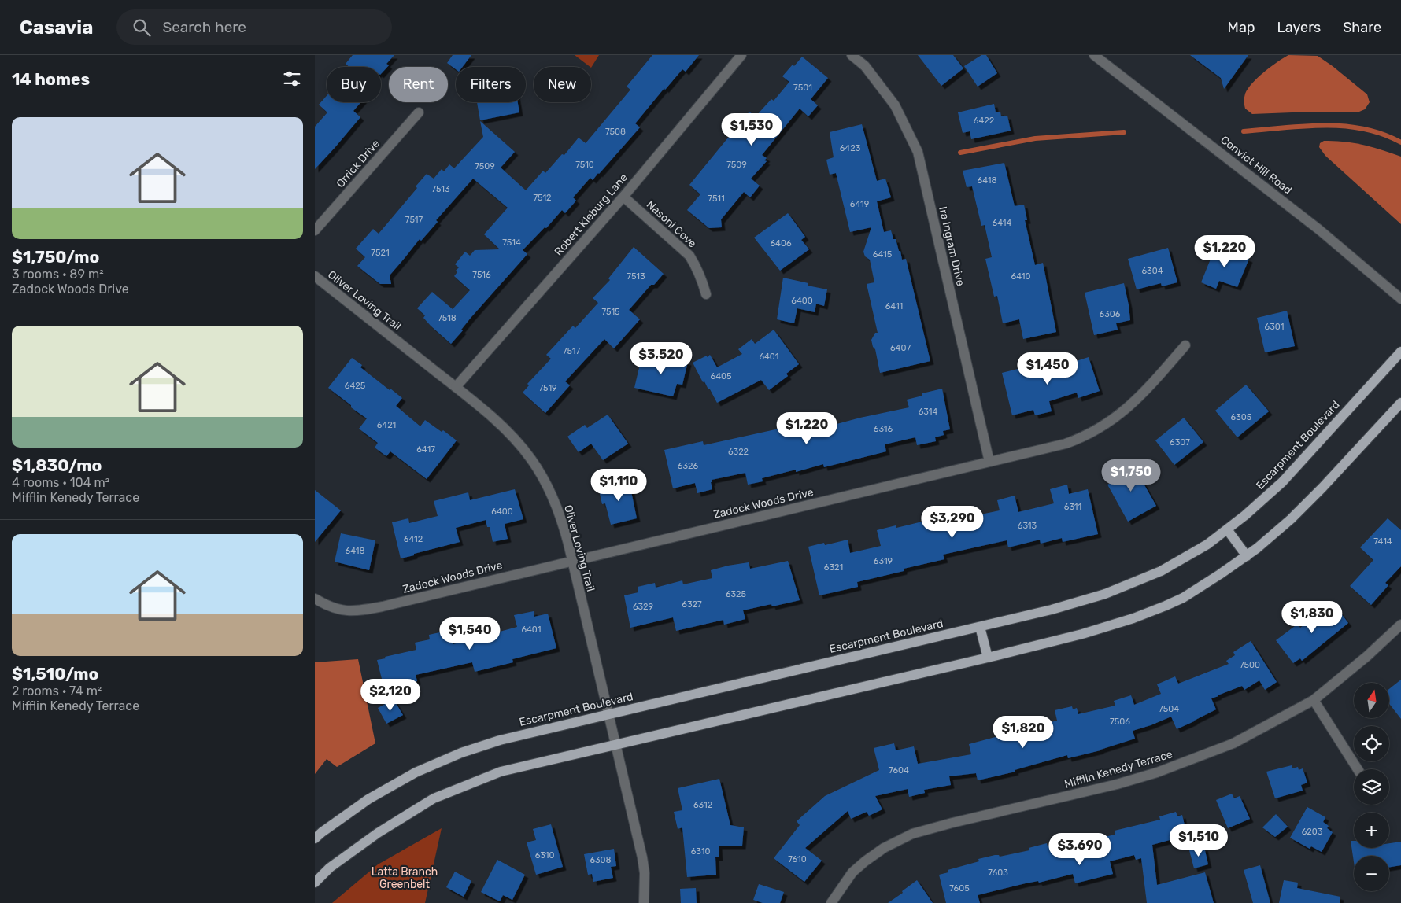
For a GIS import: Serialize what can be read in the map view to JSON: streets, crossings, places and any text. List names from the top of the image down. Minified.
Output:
{"streets":{"main road":["Escarpment Boulevard"],"street":["Orrick Drive","Convict Hill Road","Robert Kleburg Lane","Nasoni Cove","Ira Ingram Drive","Oliver Loving Trail","Zadock Woods Drive","Mifflin Kenedy Terrace"]},"crossings":[["Robert Kleburg Lane","Nasoni Cove"],["Robert Kleburg Lane","Oliver Loving Trail"],["Ira Ingram Drive","Zadock Woods Drive"],["Oliver Loving Trail","Escarpment Boulevard"],["Oliver Loving Trail","Zadock Woods Drive"]],"parks":["Latta Branch Greenbelt"],"house_numbers":["7501","6422","7508","6423","7510","7509","7509","6418","7513","7512","7511","6419","7517","6414","7514","6406","7521","6415","6304","7516","7513","6410","6400","6411","7515","6306","7518","6301","6407","7517","6401","6405","6425","7519","6314","6305","6421","6316","6307","6417","6322","6326","6311","6400","6313","6412","7414","6418","6319","6321","6325","6327","6329","6401","7500","7504","7506","7604","6312","6203","6310","6310","7610","6308","7603","7605"],"north":"top","page":{"header":"Casavia","search":"Search here","nav":["Map","Layers","Share"],"heading":"14 homes","chip":["Buy","Rent","Filters","New"],"list":[{"name":"$1,750/mo","note":"3 rooms · 89 m² · Zadock Woods Drive"},{"name":"$1,830/mo","note":"4 rooms · 104 m² · Mifflin Kenedy Terrace"},{"name":"$1,510/mo","note":"2 rooms · 74 m² · Mifflin Kenedy Terrace"}],"price":["$1,530","$1,220","$3,520","$1,450","$1,220","$1,750","$1,110","$3,290","$1,830","$1,540","$2,120","$1,820","$1,510","$3,690"],"map_buttons":["+","−"]}}
